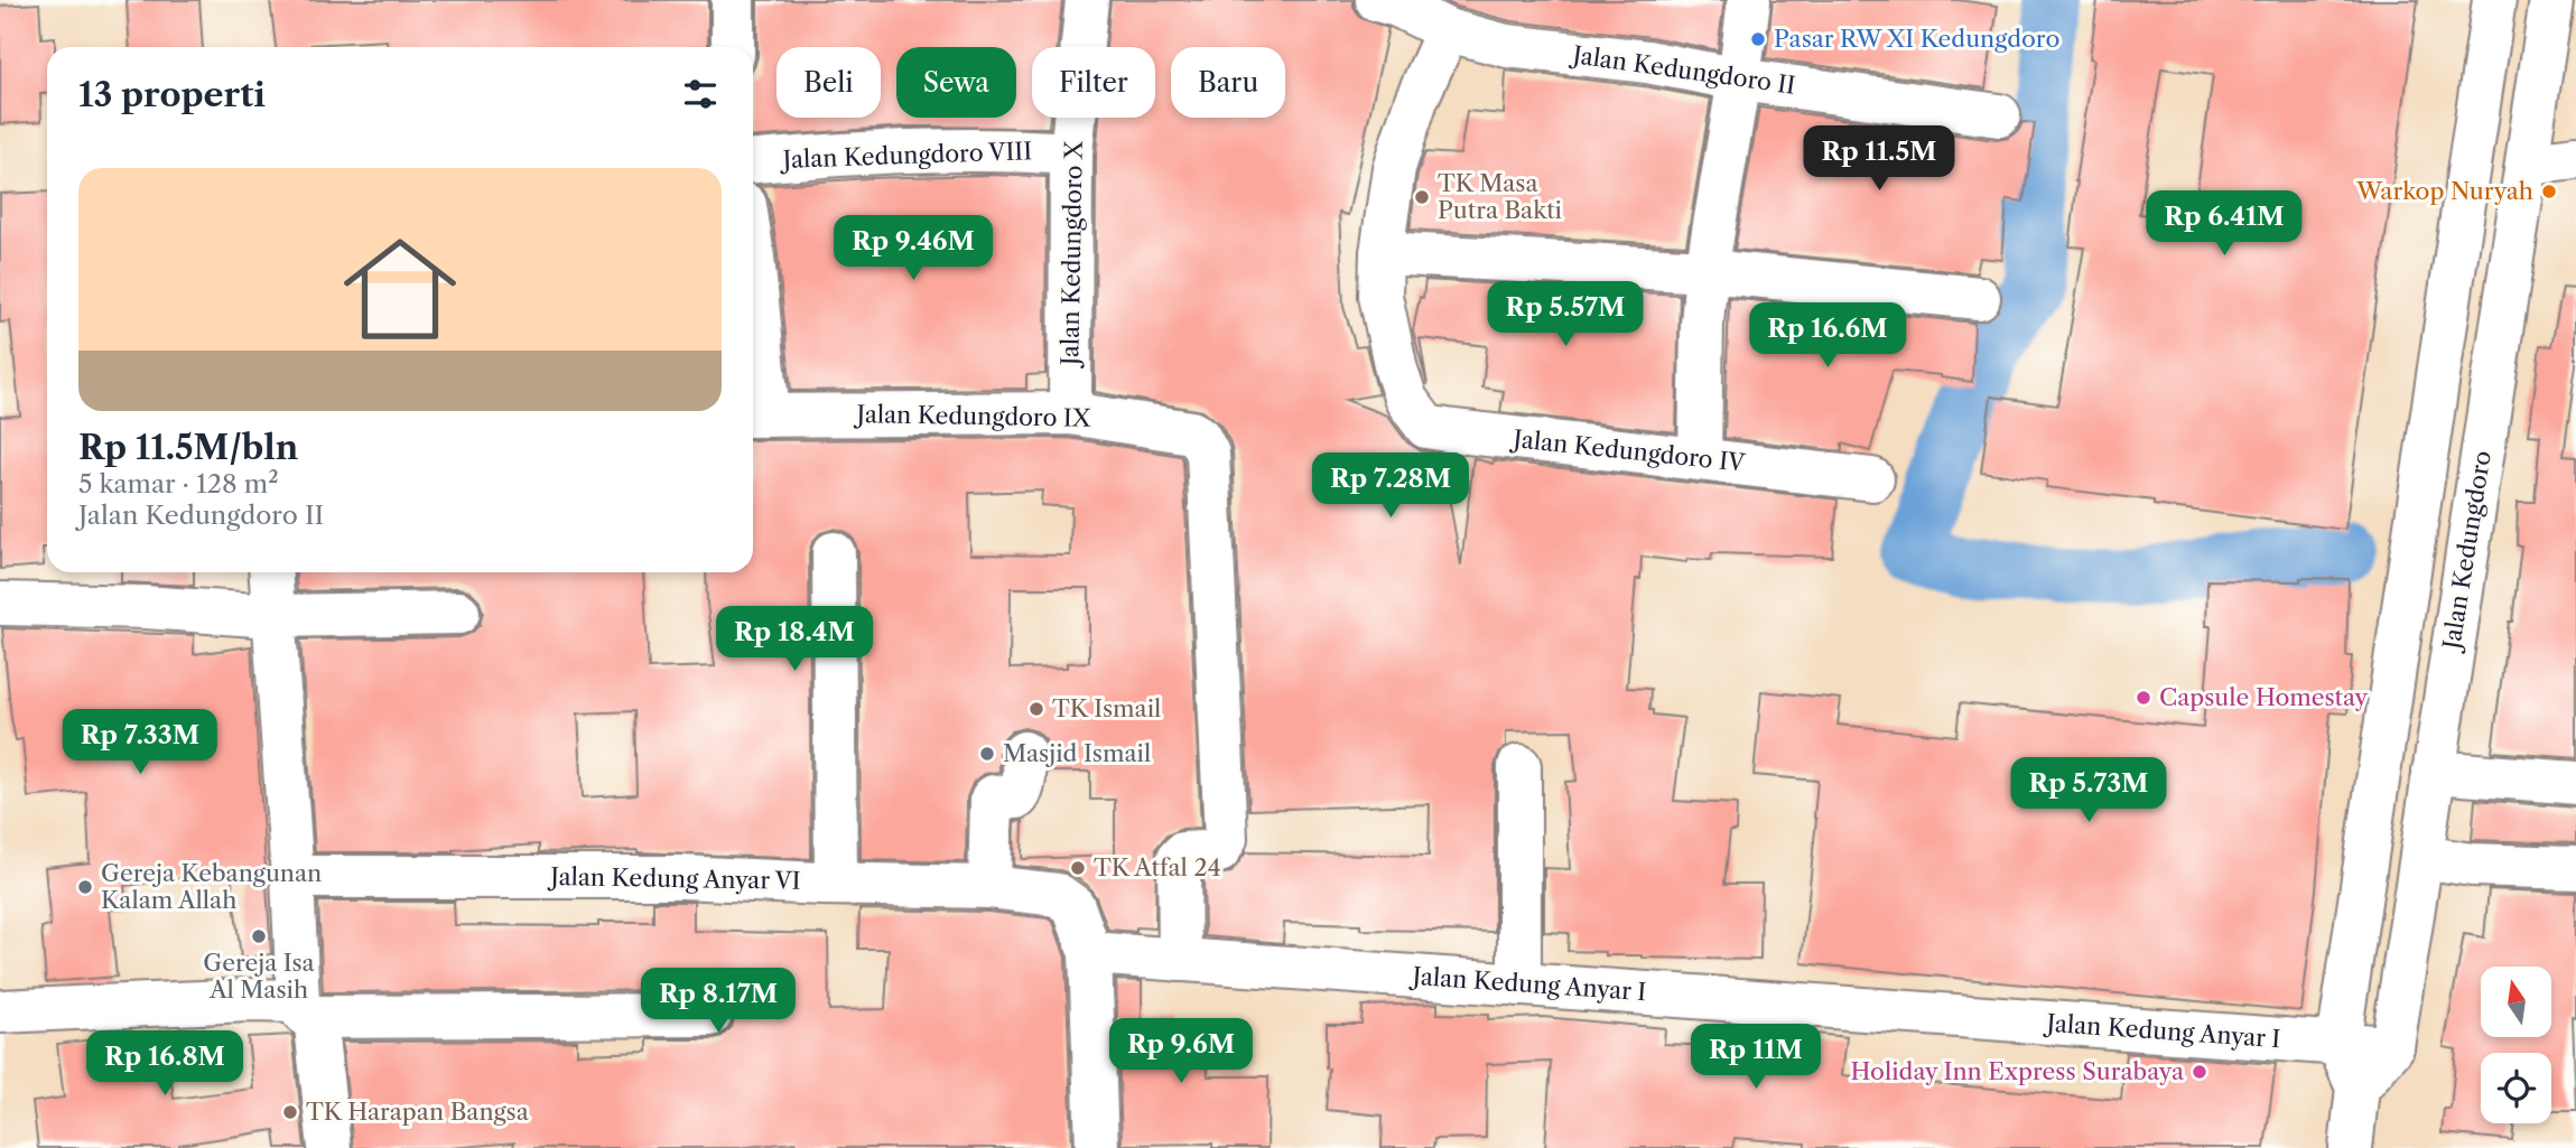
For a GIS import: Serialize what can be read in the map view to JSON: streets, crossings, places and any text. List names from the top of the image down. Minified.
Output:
{"streets":{"street":["Jalan Kedungdoro II","Jalan Kedungdoro VIII","Jalan Kedungdoro X","Jalan Kedungdoro IX","Jalan Kedungdoro IV","Jalan Kedungdoro","Jalan Kedung Anyar VI","Jalan Kedung Anyar I"]},"crossings":[["Jalan Kedungdoro II","Jalan Kedungdoro IV"],["Jalan Kedungdoro VIII","Jalan Kedungdoro X"],["Jalan Kedungdoro X","Jalan Kedungdoro IX"],["Jalan Kedungdoro IX","Jalan Kedung Anyar I"],["Jalan Kedungdoro","Jalan Kedung Anyar I"],["Jalan Kedung Anyar VI","Jalan Kedung Anyar I"]],"places":["Pasar RW XI Kedungdoro","Warkop Nuryah","TK Masa Putra Bakti","Capsule Homestay","TK Ismail","Masjid Ismail","TK Atfal 24","Gereja Kebangunan Kalam Allah","Gereja Isa Al Masih","Holiday Inn Express Surabaya","TK Harapan Bangsa"],"north":"top","page":{"chip":["Beli","Sewa","Filter","Baru"],"heading":"13 properti","price":["Rp 11.5M","Rp 6.41M","Rp 9.46M","Rp 5.57M","Rp 16.6M","Rp 7.28M","Rp 18.4M","Rp 7.33M","Rp 5.73M","Rp 8.17M","Rp 9.6M","Rp 11M","Rp 16.8M"],"list":[{"name":"Rp 11.5M/bln","note":"5 kamar · 128 m² · Jalan Kedungdoro II"}]}}
